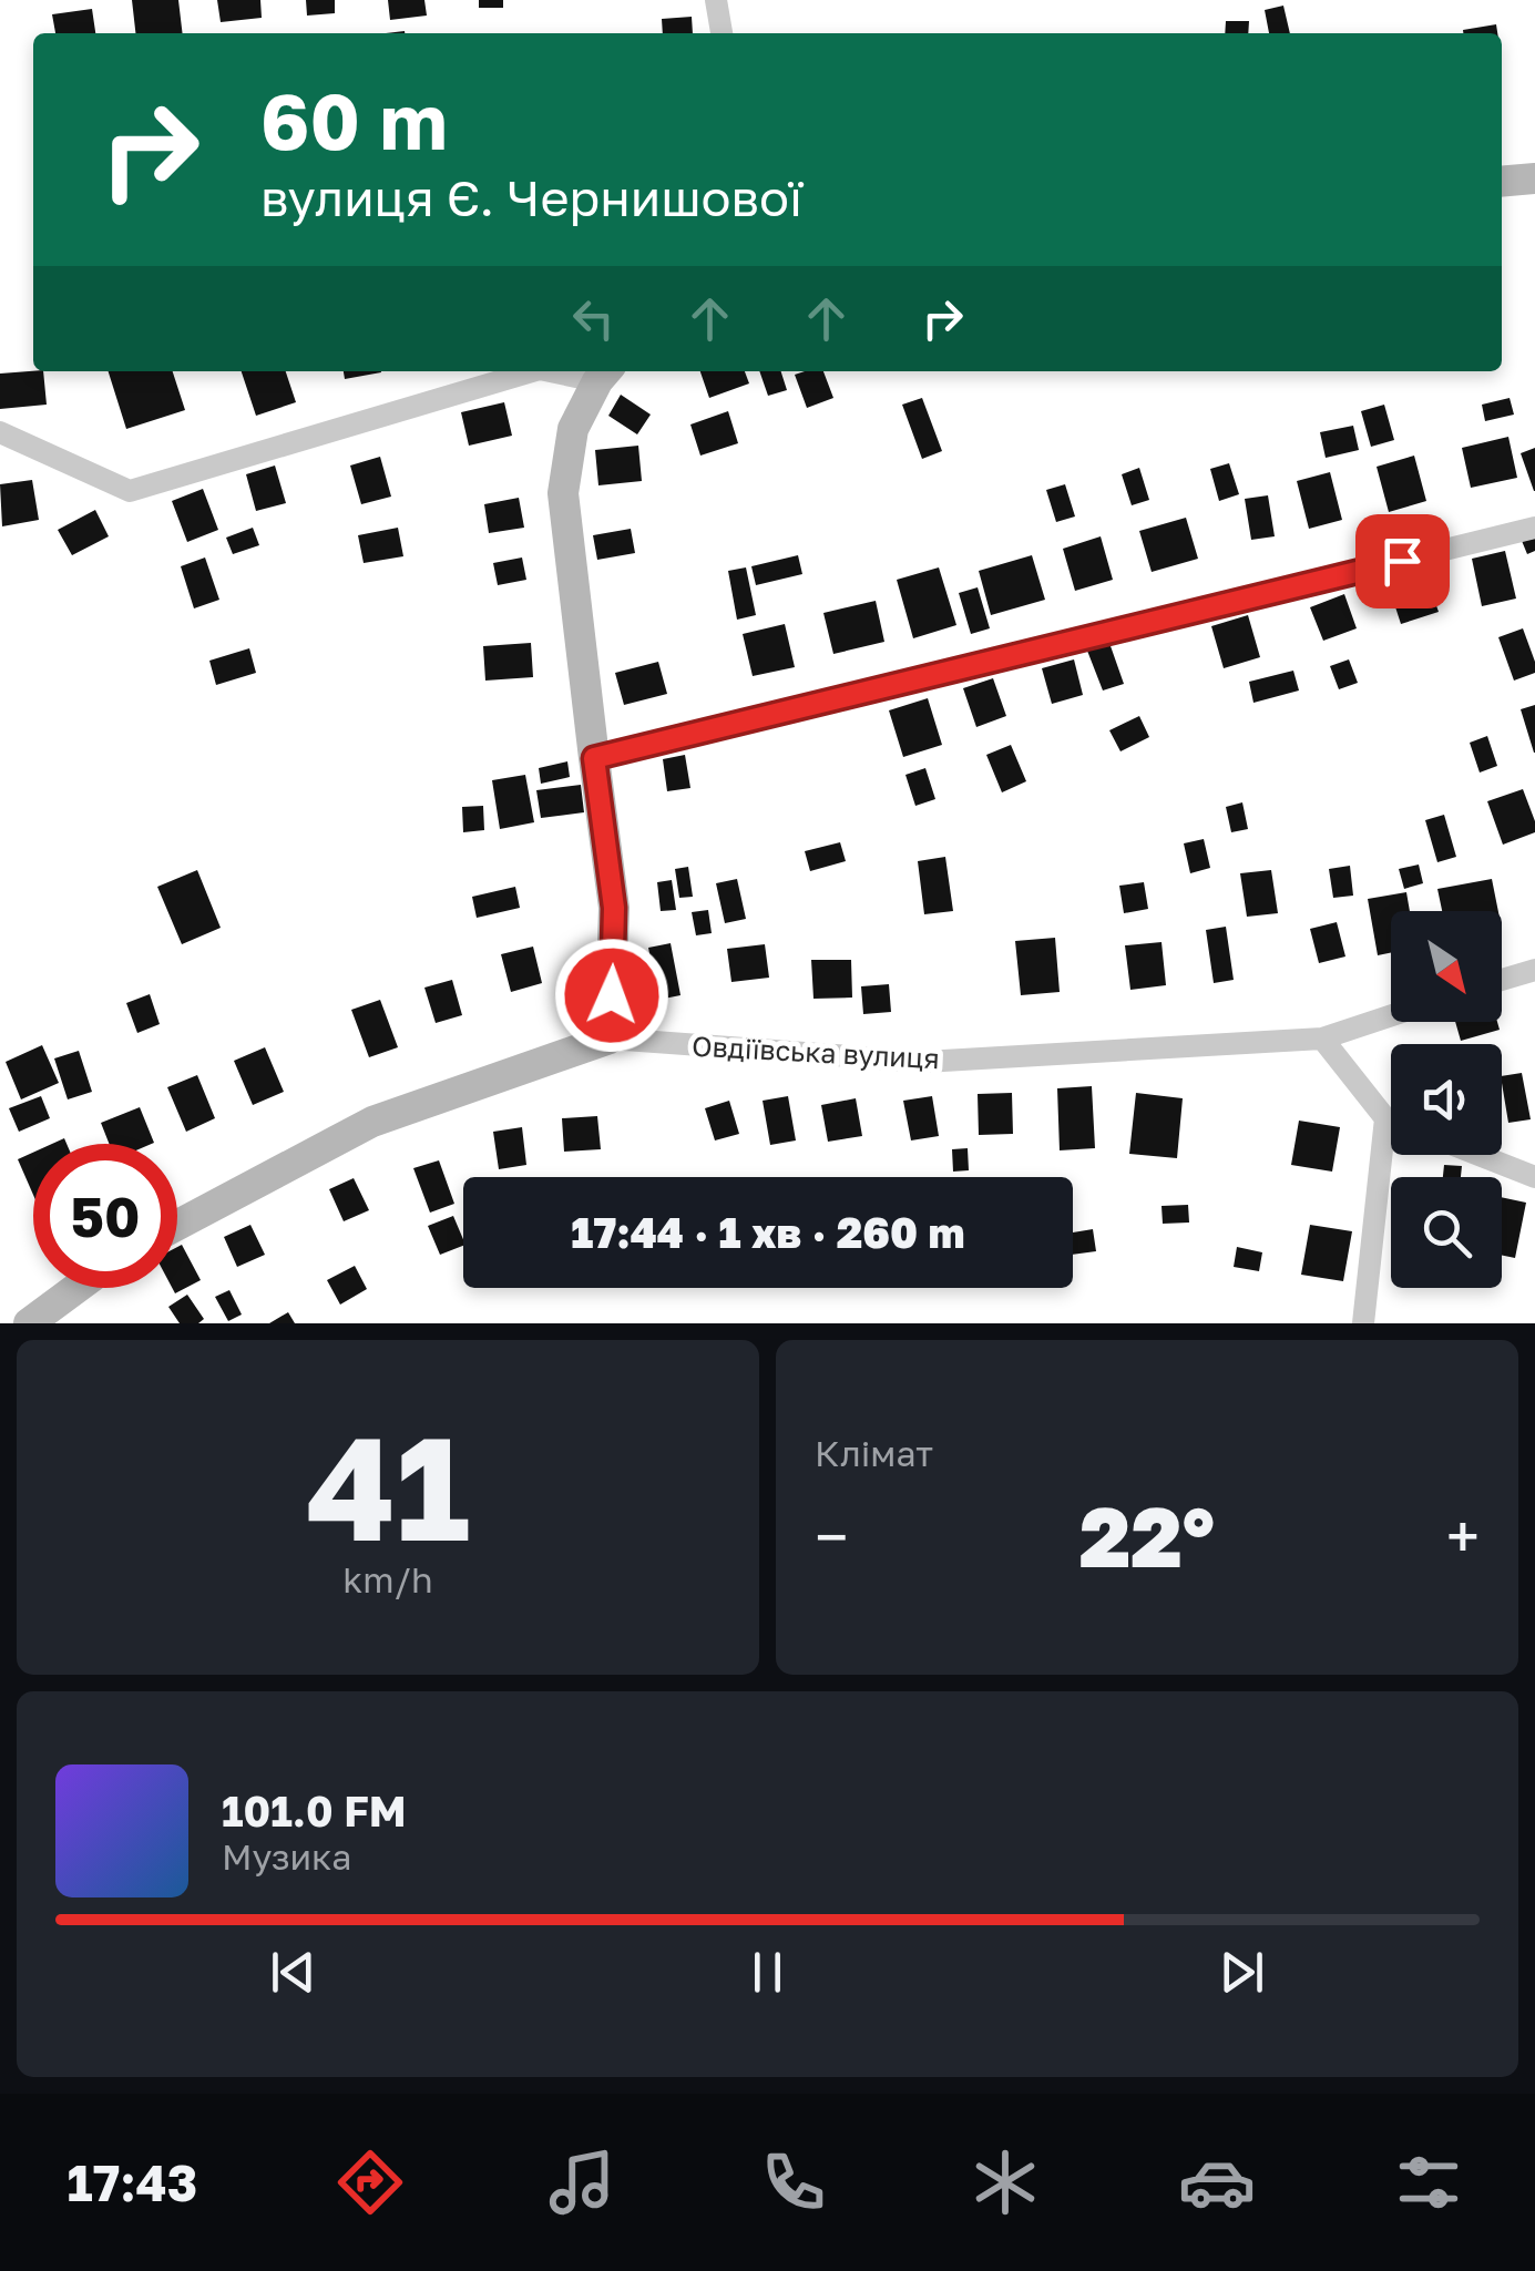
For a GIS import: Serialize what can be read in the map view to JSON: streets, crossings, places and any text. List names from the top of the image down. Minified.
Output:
{"streets":{"main road":["Овдіївська вулиця"]},"north":"bottom right","page":{"turn":["60 m","вулиця Є. Чернишової"],"limit":"50","trip":"17:44 · 1 хв · 260 m","tile":[["41","km/h"],"Клімат"],"heat":["−","22°","+"],"song":["101.0 FM","Музика"],"tabs":"17:43"}}
